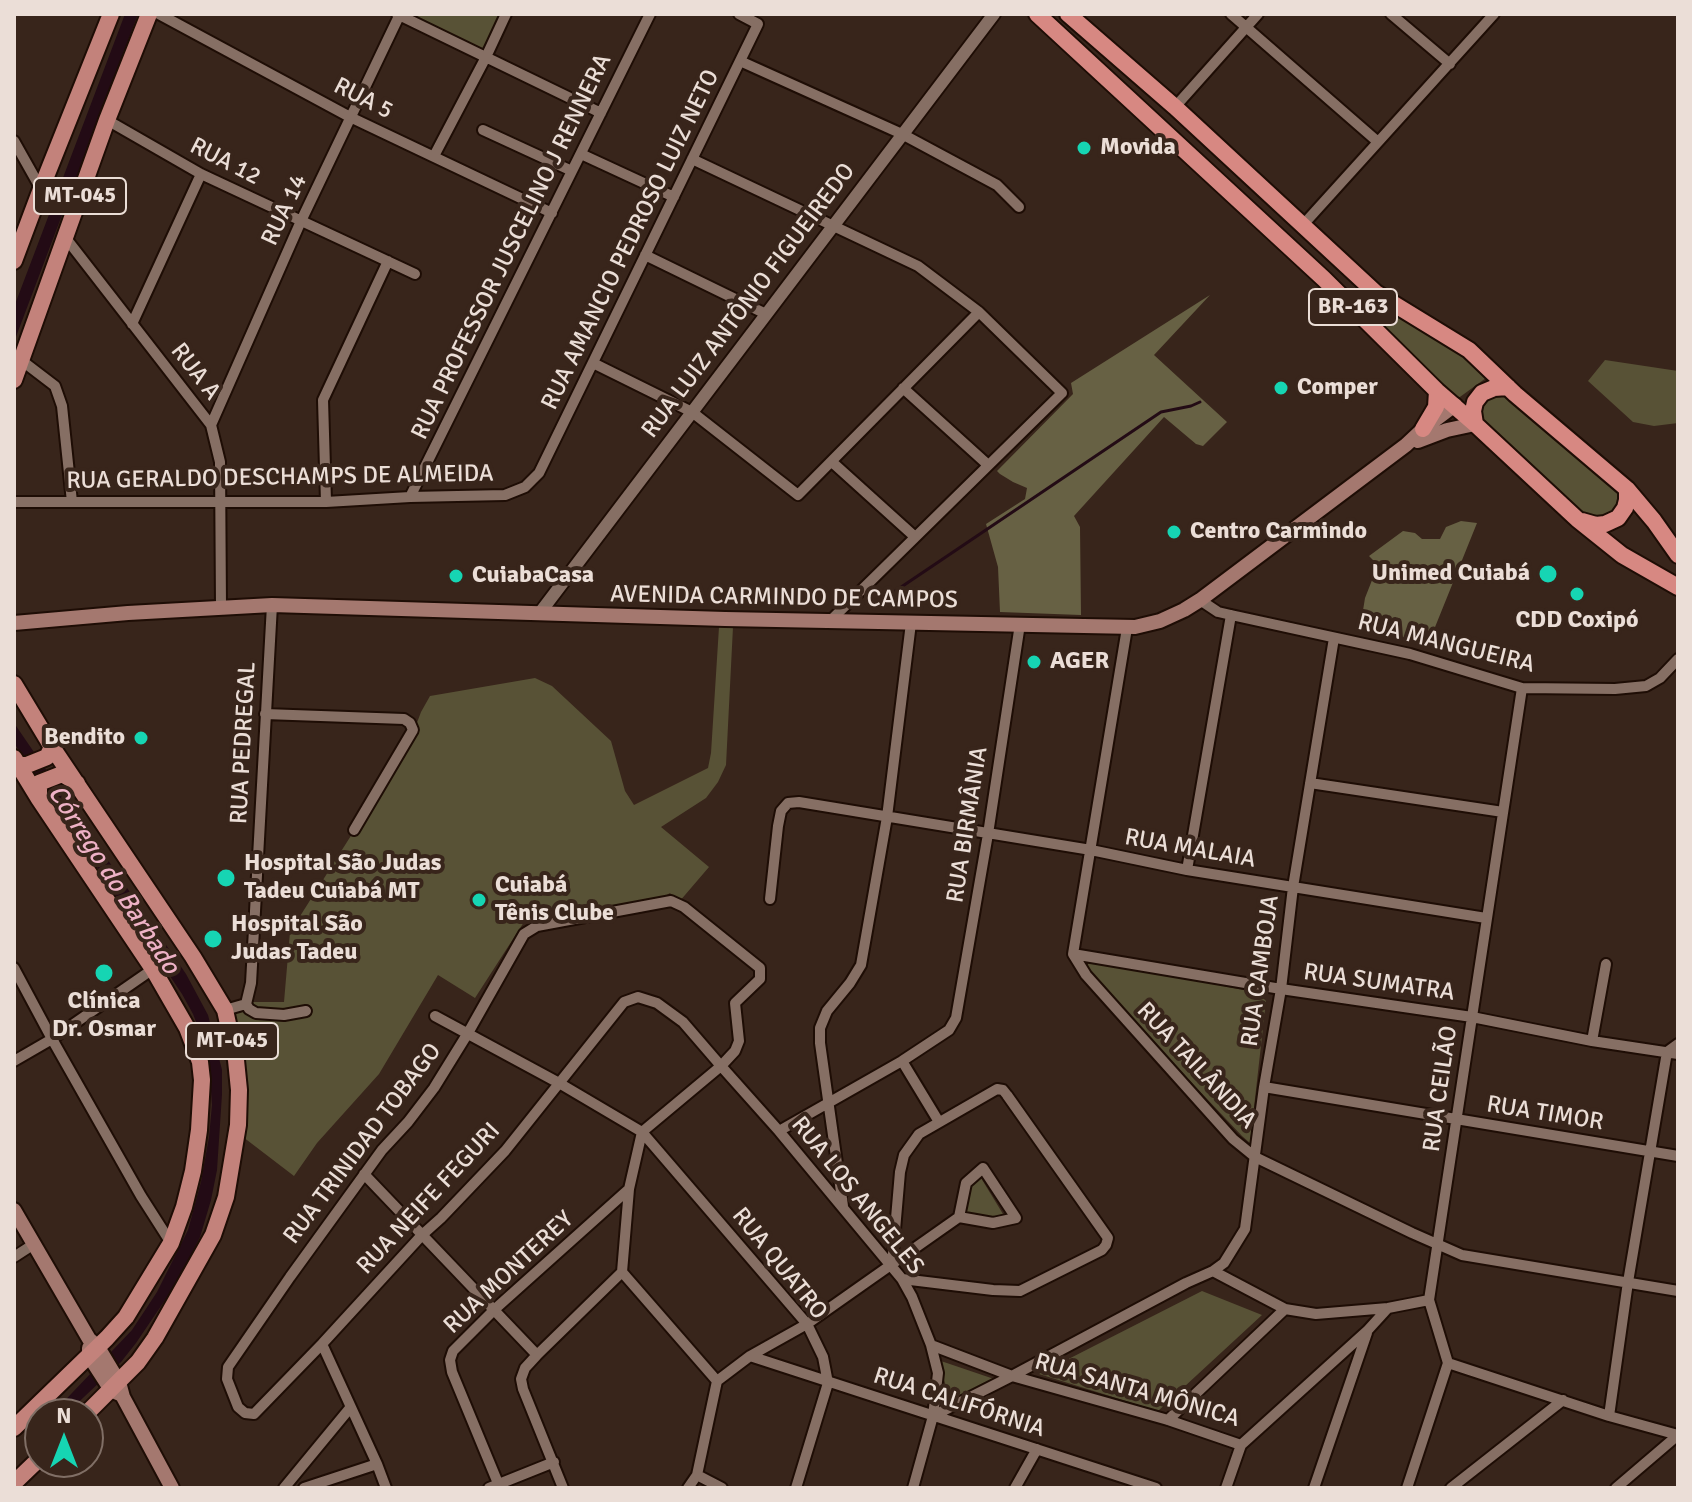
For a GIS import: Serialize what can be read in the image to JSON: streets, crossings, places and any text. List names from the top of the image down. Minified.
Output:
{"streets":{"highway":["BR-163"],"main road":["MT-045","AVENIDA CARMINDO DE CAMPOS"],"street":["RUA 5","RUA 12","RUA 14","RUA AMANCIO PEDROSO LUIZ NETO","RUA PROFESSOR JUSCELINO J RENNERA","RUA LUIZ ANTÔNIO FIGUEIREDO","RUA A","RUA GERALDO DESCHAMPS DE ALMEIDA","RUA MANGUEIRA","RUA PEDREGAL","RUA BIRMÂNIA","RUA MALAIA","RUA CAMBOJA","RUA SUMATRA","RUA TAILÂNDIA","RUA CEILÃO","RUA TIMOR","RUA TRINIDAD TOBAGO","RUA LOS ANGELES","RUA NEIFE FEGURI","RUA QUATRO","RUA MONTEREY","RUA SANTA MÔNICA","RUA CALIFÓRNIA"]},"crossings":[["RUA 5","RUA 14"],["RUA 5","RUA PROFESSOR JUSCELINO J RENNERA"],["RUA 12","MT-045"],["RUA 12","RUA 14"],["MT-045","RUA A"],["RUA 14","RUA A"],["RUA AMANCIO PEDROSO LUIZ NETO","RUA GERALDO DESCHAMPS DE ALMEIDA"],["RUA PROFESSOR JUSCELINO J RENNERA","RUA GERALDO DESCHAMPS DE ALMEIDA"],["RUA LUIZ ANTÔNIO FIGUEIREDO","AVENIDA CARMINDO DE CAMPOS"],["BR-163","AVENIDA CARMINDO DE CAMPOS"],["RUA A","RUA GERALDO DESCHAMPS DE ALMEIDA"],["RUA A","AVENIDA CARMINDO DE CAMPOS"],["AVENIDA CARMINDO DE CAMPOS","RUA MANGUEIRA"],["AVENIDA CARMINDO DE CAMPOS","RUA PEDREGAL"],["AVENIDA CARMINDO DE CAMPOS","RUA BIRMÂNIA"],["RUA MANGUEIRA","RUA CAMBOJA"],["RUA MANGUEIRA","RUA CEILÃO"],["RUA BIRMÂNIA","RUA MALAIA"],["RUA MALAIA","RUA CAMBOJA"],["RUA MALAIA","RUA CEILÃO"],["RUA CAMBOJA","RUA SUMATRA"],["RUA CAMBOJA","RUA TAILÂNDIA"],["RUA CAMBOJA","RUA TIMOR"],["RUA CAMBOJA","RUA LOS ANGELES"],["RUA CAMBOJA","RUA SANTA MÔNICA"],["RUA CAMBOJA","RUA CALIFÓRNIA"],["RUA SUMATRA","RUA TAILÂNDIA"],["RUA SUMATRA","RUA CEILÃO"],["RUA TAILÂNDIA","RUA CEILÃO"],["RUA CEILÃO","RUA TIMOR"],["RUA TRINIDAD TOBAGO","RUA LOS ANGELES"],["RUA TRINIDAD TOBAGO","RUA NEIFE FEGURI"],["RUA LOS ANGELES","RUA NEIFE FEGURI"],["RUA LOS ANGELES","RUA SANTA MÔNICA"],["RUA LOS ANGELES","RUA CALIFÓRNIA"],["RUA QUATRO","RUA CALIFÓRNIA"]],"water":["Córrego do Barbado"],"places":["Movida","Comper","Centro Carmindo","Unimed Cuiabá","CuiabaCasa","CDD Coxipó","AGER","Bendito","Hospital São Judas Tadeu Cuiabá MT","Cuiabá Tênis Clube","Hospital São Judas Tadeu","Clínica Dr. Osmar"],"north":"top"}
